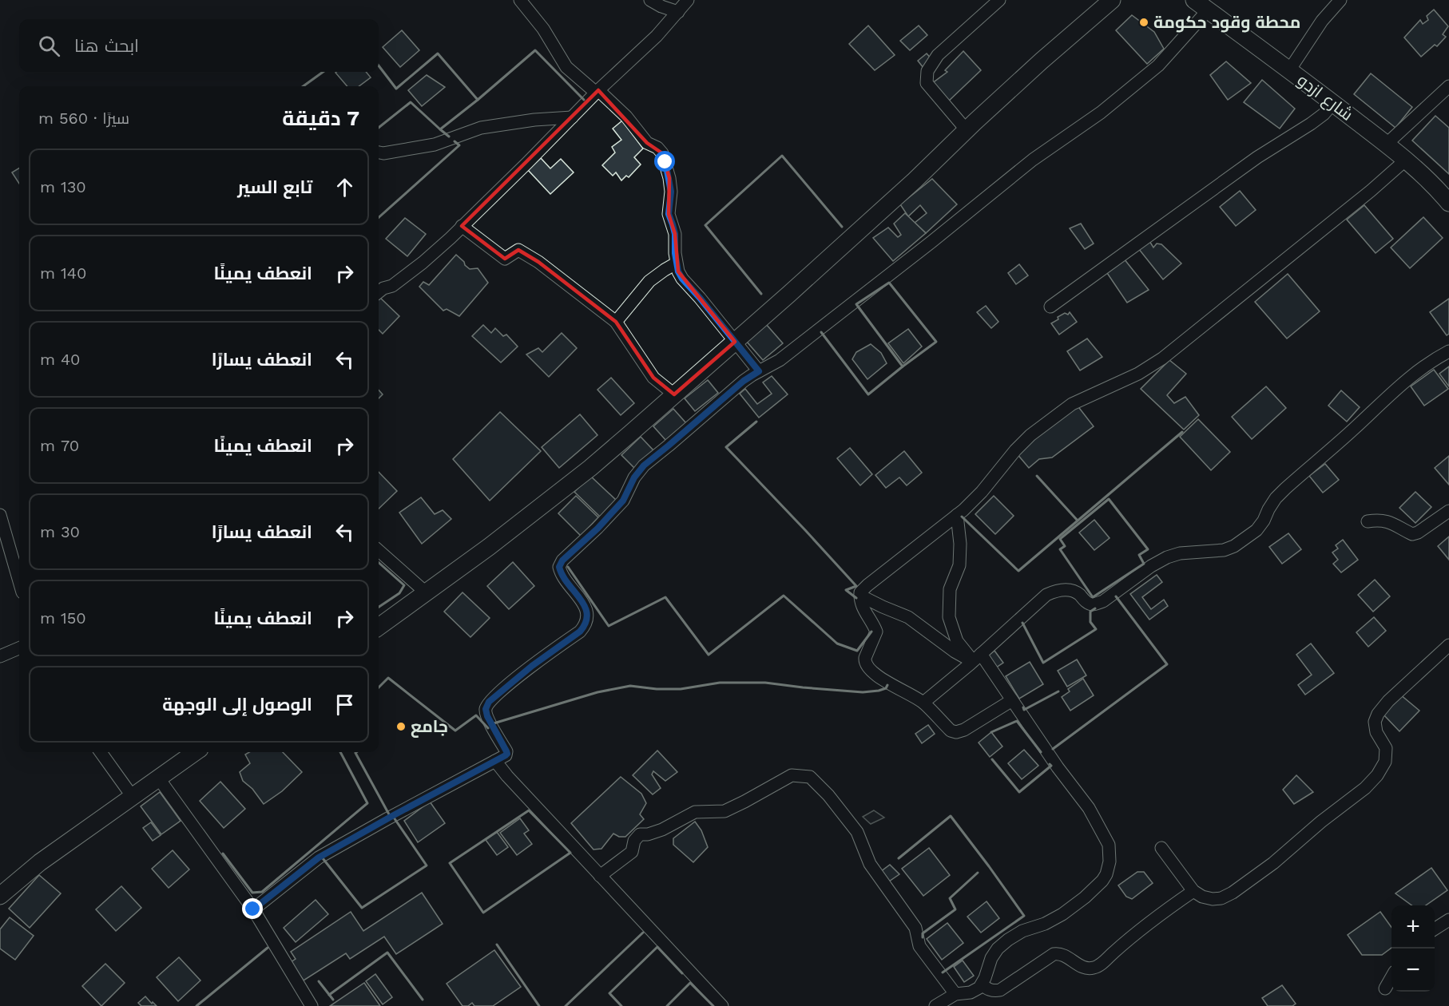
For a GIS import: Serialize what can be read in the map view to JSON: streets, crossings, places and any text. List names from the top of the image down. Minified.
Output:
{"streets":{"street":["شارع ازدو"]},"places":["محطة وقود حكومة","جامع"],"page":{"search":"ابحث هنا","heading":["7 دقيقة","سيرًا · 560 m"],"list":[["تابع السير","130 m"],["انعطف يمينًا","140 m"],["انعطف يسارًا","40 m"],["انعطف يمينًا","70 m"],["انعطف يسارًا","30 m"],["انعطف يمينًا","150 m"],"الوصول إلى الوجهة"],"map_buttons":["+","−"]}}
